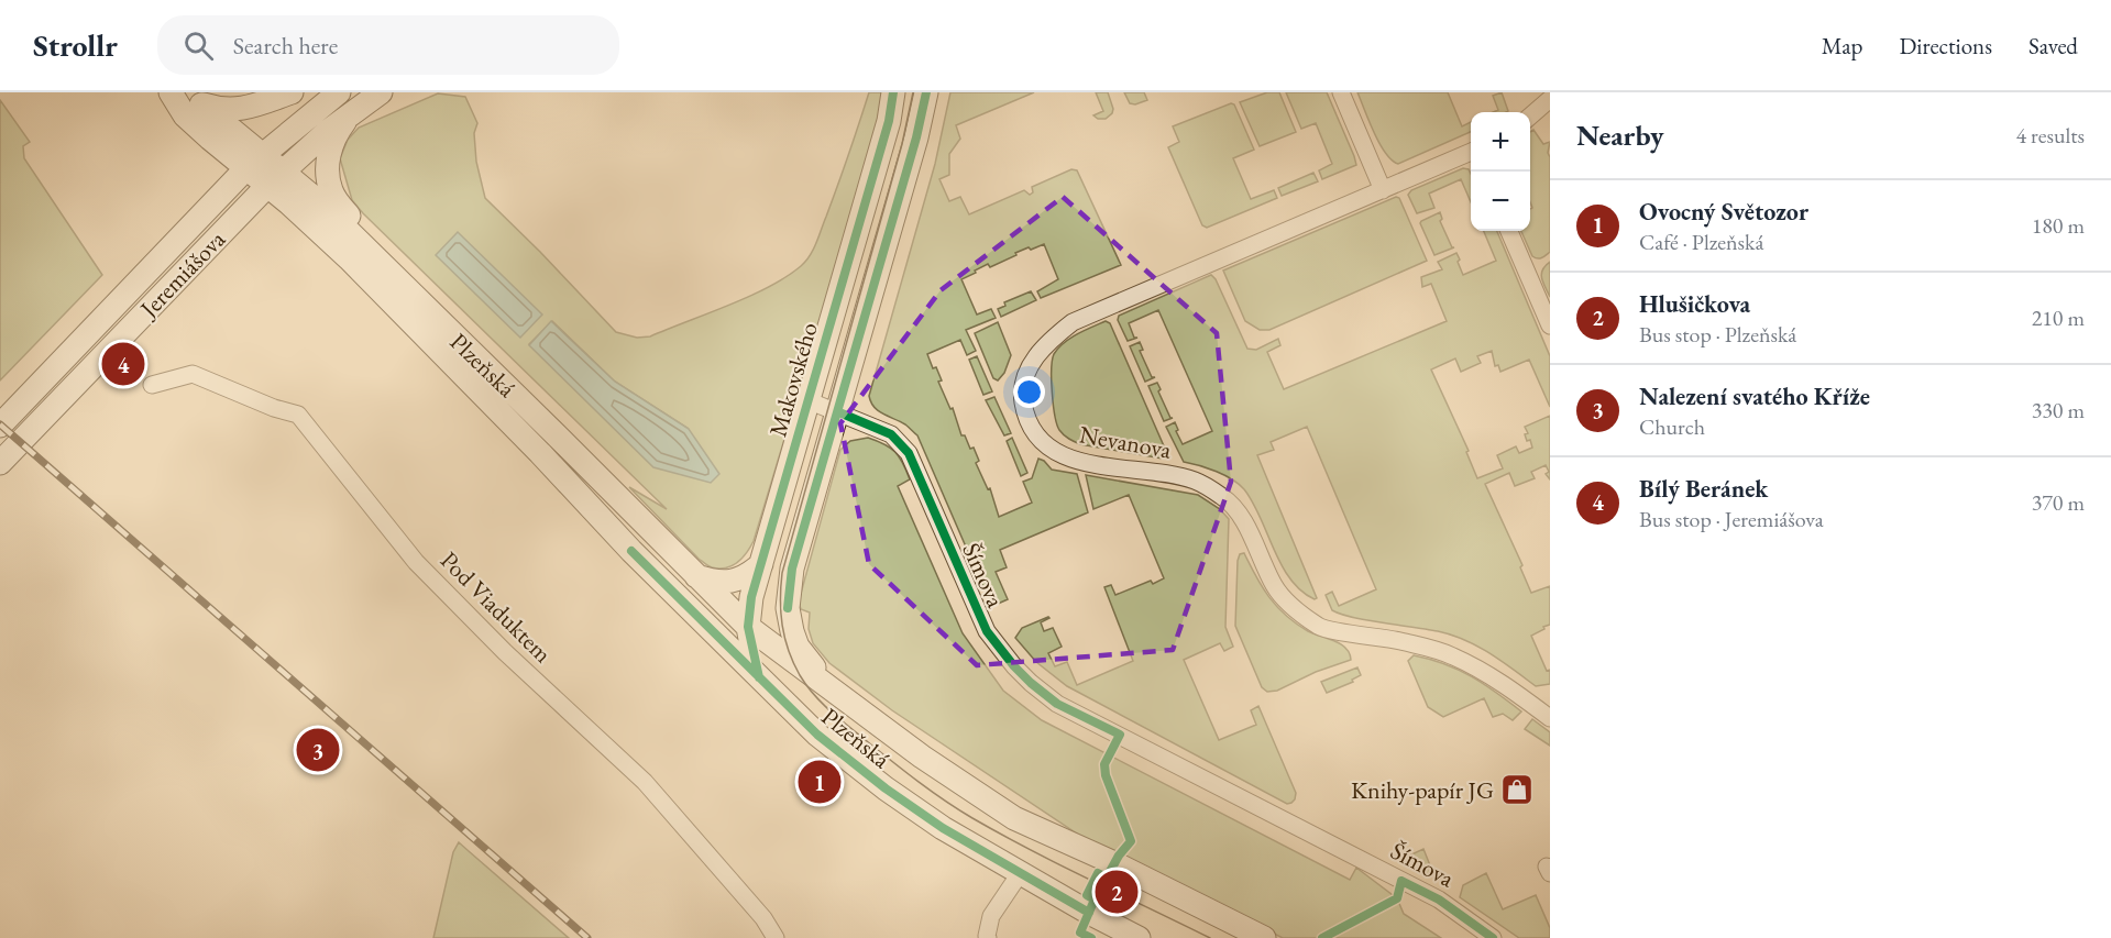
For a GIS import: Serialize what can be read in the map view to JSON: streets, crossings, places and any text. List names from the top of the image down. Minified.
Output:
{"streets":{"main road":["Jeremiášova","Plzeňská","Makovského"],"street":["Nevanova","Šímova","Pod Viaduktem"]},"crossings":[["Jeremiášova","Plzeňská"],["Plzeňská","Makovského"],["Makovského","Šímova"]],"places":{"shop":["Knihy-papír JG"]},"page":{"header":"Strollr","search":"Search here","nav":["Map","Directions","Saved"],"heading":["Nearby","4 results"],"map_buttons":["+","−"],"list":[{"mark":"1","name":"Ovocný Světozor","note":"Café · Plzeňská","value":"180 m"},{"mark":"2","name":"Hlušičkova","note":"Bus stop · Plzeňská","value":"210 m"},{"mark":"3","name":"Nalezení svatého Kříže","note":"Church","value":"330 m"},{"mark":"4","name":"Bílý Beránek","note":"Bus stop · Jeremiášova","value":"370 m"}],"pins":["4","3","1","2"]}}
